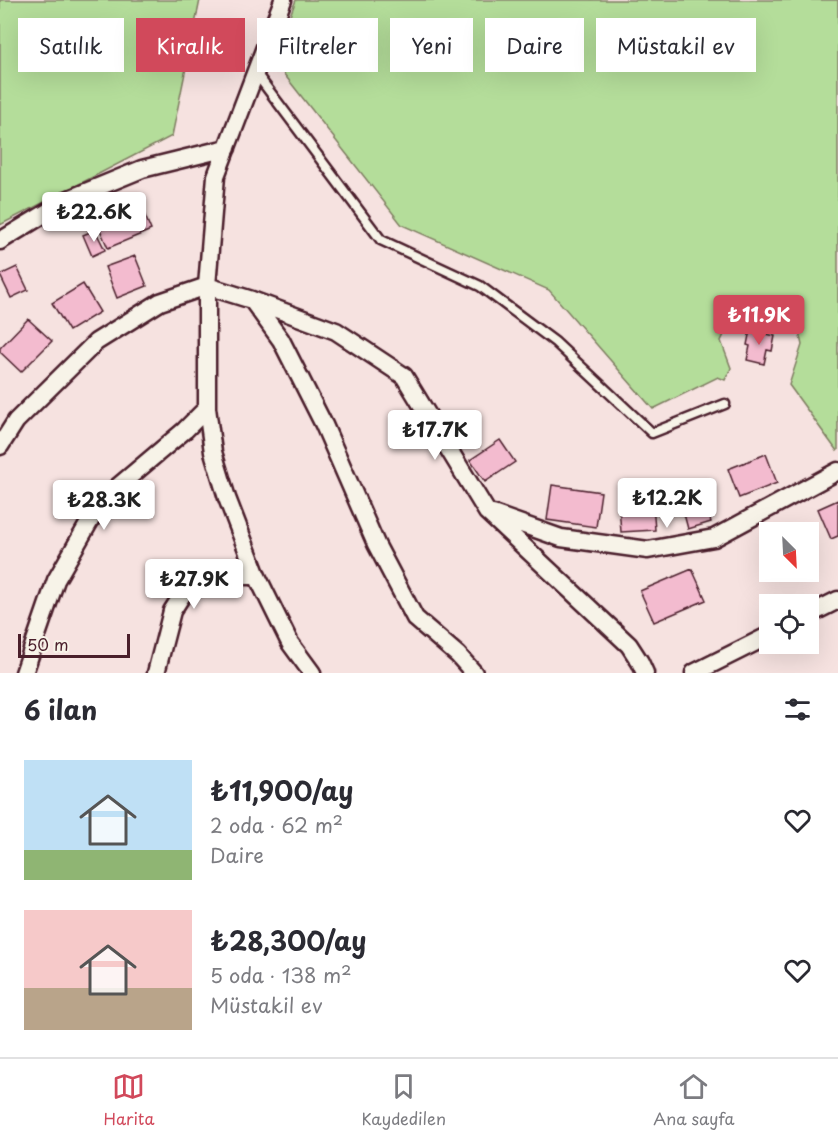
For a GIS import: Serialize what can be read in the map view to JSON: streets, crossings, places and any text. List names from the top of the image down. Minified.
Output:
{"scale_bar":"50 m","north":"bottom right","page":{"chip":["Satılık","Kiralık","Filtreler","Yeni","Daire","Müstakil ev"],"price":["₺22.6K","₺11.9K","₺17.7K","₺12.2K","₺28.3K","₺27.9K"],"scale":"50 m","heading":"6 ilan","list":[{"name":"₺11,900/ay","note":"2 oda · 62 m² · Daire"},{"name":"₺28,300/ay","note":"5 oda · 138 m² · Müstakil ev"}],"tabs":["Harita","Kaydedilen","Ana sayfa"]}}
